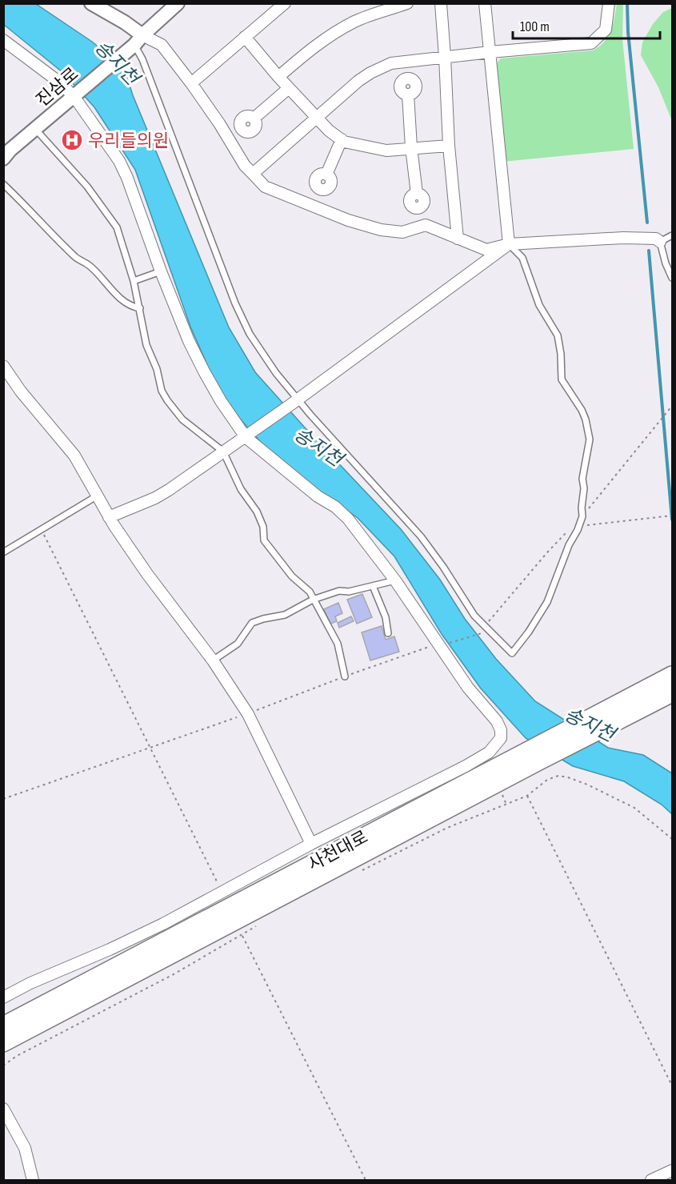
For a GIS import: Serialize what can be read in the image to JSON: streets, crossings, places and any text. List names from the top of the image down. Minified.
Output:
{"streets":{"main road":["사천대로"],"street":["진삼로"]},"water":["송지천"],"places":{"hospital":["우리들의원"]},"scale_bar":"100 m"}
